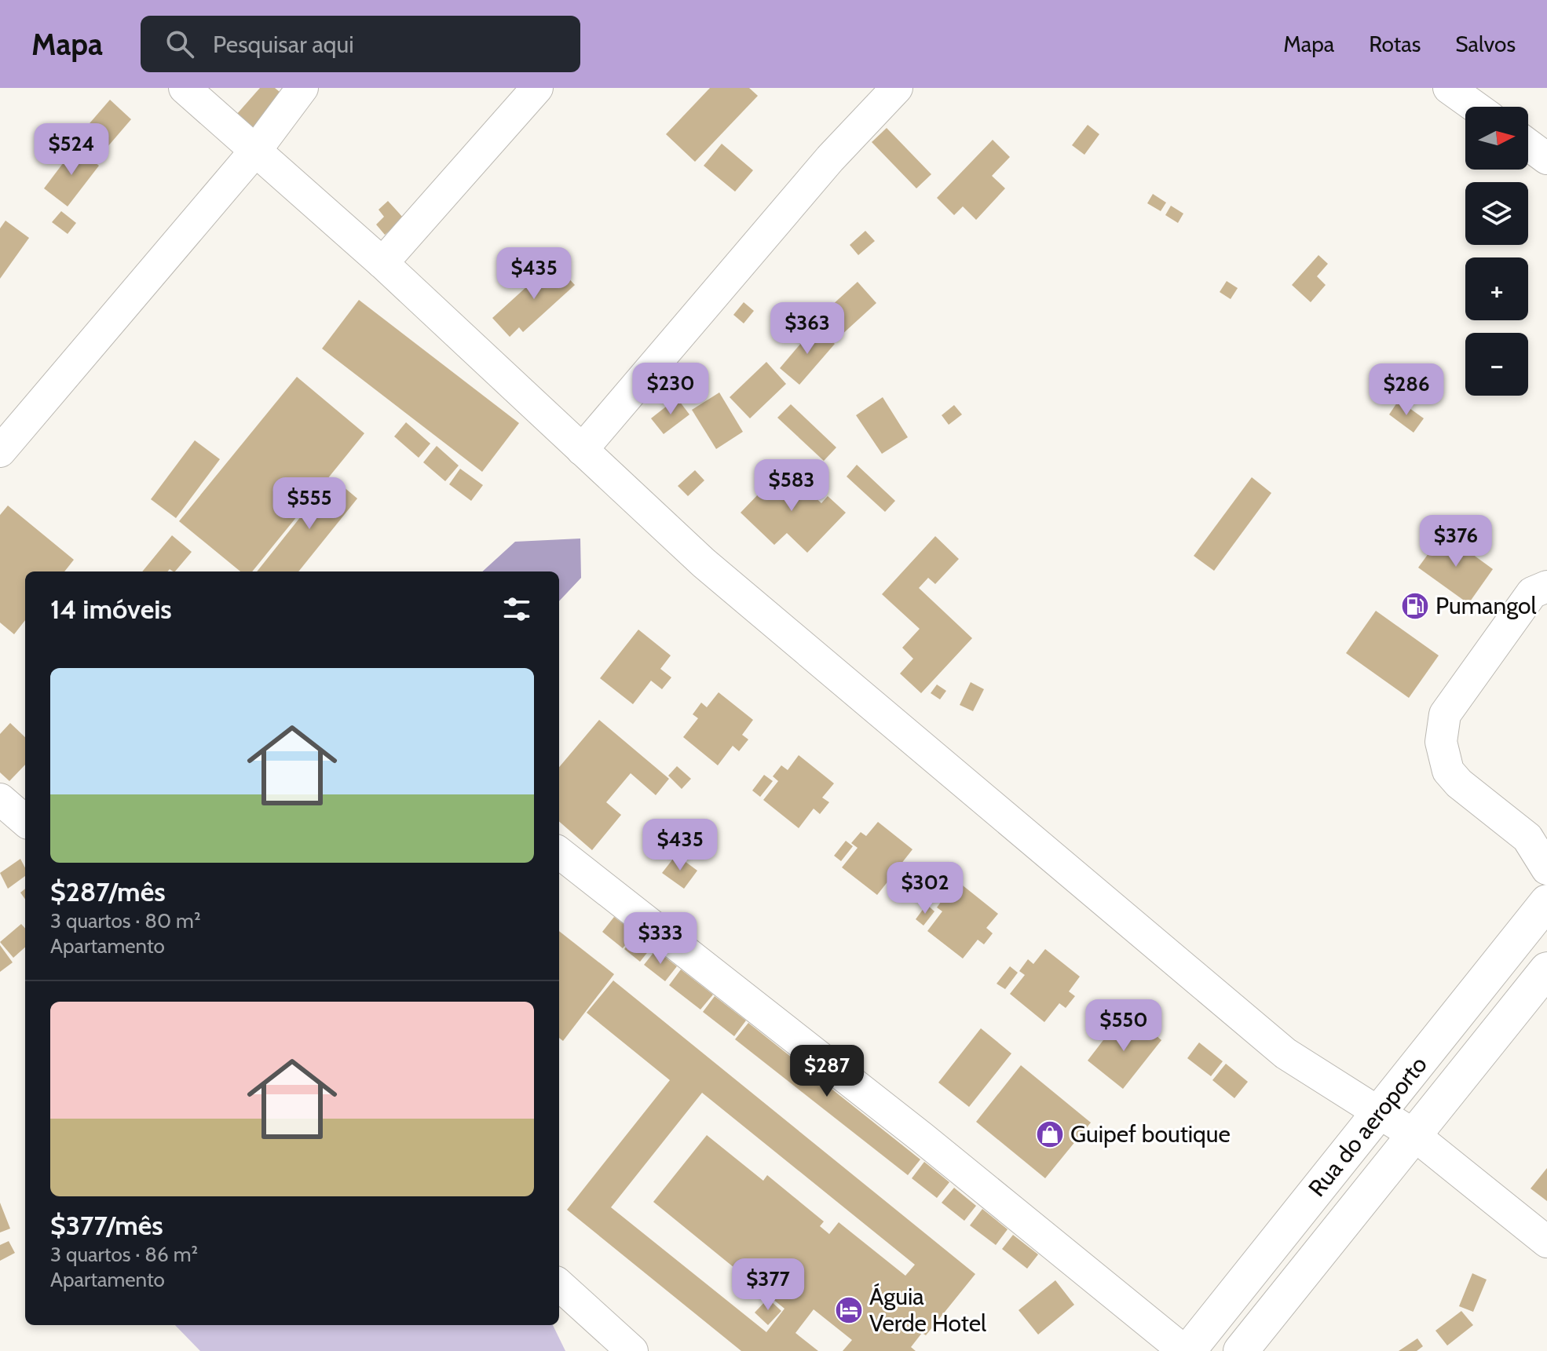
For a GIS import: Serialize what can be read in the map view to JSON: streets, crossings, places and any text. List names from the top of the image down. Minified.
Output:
{"streets":{"main road":["Rua do aeroporto"]},"places":{"fuel station":["Pumangol"],"shop":["Guipef boutique"],"hotel":["Águia Verde Hotel"]},"north":"right","page":{"header":"Mapa","search":"Pesquisar aqui","nav":["Mapa","Rotas","Salvos"],"map_buttons":["+","−"],"price":["$524","$435","$363","$230","$286","$583","$555","$376","$435","$302","$333","$550","$287","$377"],"heading":"14 imóveis","list":[{"name":"$287/mês","note":"3 quartos · 80 m² · Apartamento"},{"name":"$377/mês","note":"3 quartos · 86 m² · Apartamento"}]}}
